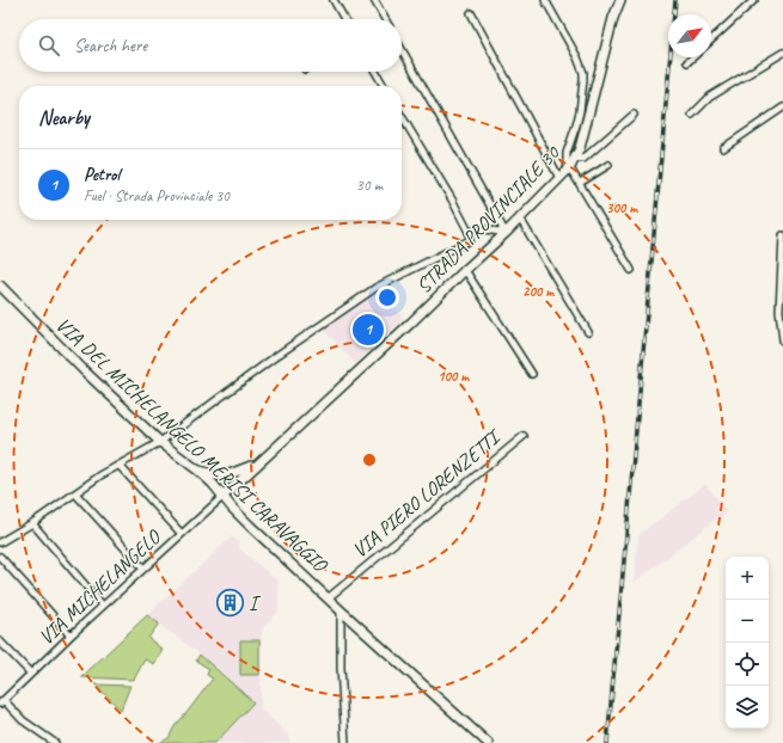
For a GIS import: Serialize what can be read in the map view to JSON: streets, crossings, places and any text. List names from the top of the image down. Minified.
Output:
{"streets":{"street":["STRADA PROVINCIALE 30","VIA DEL MICHELANGELO MERISI CARAVAGGIO","VIA PIERO LORENZETTI","VIA MICHELANGELO"]},"crossings":[["STRADA PROVINCIALE 30","VIA DEL MICHELANGELO MERISI CARAVAGGIO"],["STRADA PROVINCIALE 30","VIA MICHELANGELO"],["VIA DEL MICHELANGELO MERISI CARAVAGGIO","VIA PIERO LORENZETTI"],["VIA DEL MICHELANGELO MERISI CARAVAGGIO","VIA MICHELANGELO"]],"places":{"building":["I"]},"north":"top right","page":{"search":"Search here","heading":"Nearby","list":[{"mark":"1","name":"Petrol","note":"Fuel · Strada Provinciale 30","value":"30 m"}],"pins":"1","map_buttons":["+","−"]},"rings":["300 m","200 m","100 m"]}
